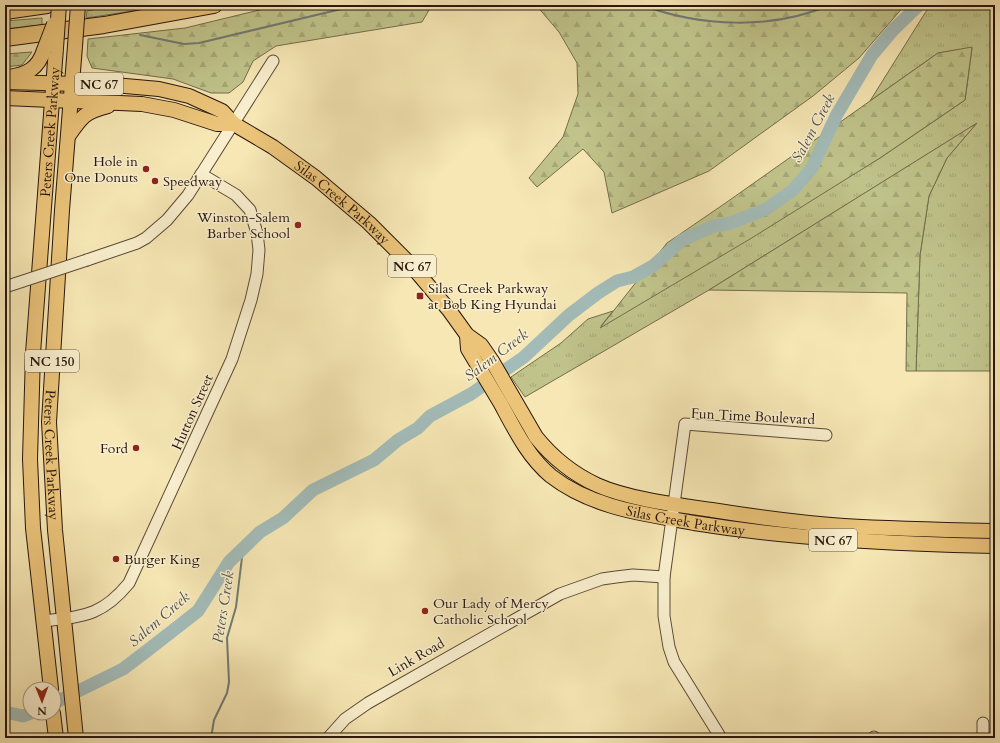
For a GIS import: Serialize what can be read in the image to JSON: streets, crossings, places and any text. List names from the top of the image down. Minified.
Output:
{"streets":{"main road":["NC 67","Peters Creek Parkway","Silas Creek Parkway","NC 150"],"street":["Hutton Street","Fun Time Boulevard","Link Road"]},"crossings":[["Peters Creek Parkway","Silas Creek Parkway"],["Peters Creek Parkway","Hutton Street"],["Silas Creek Parkway","Fun Time Boulevard"]],"water":["Salem Creek","Peters Creek"],"places":{"other":["Hole in One Donuts","Speedway","Winston-Salem Barber School","Ford","Burger King","Our Lady of Mercy Catholic School"],"transit":["Silas Creek Parkway at Bob King Hyundai"]},"north":"bottom"}
